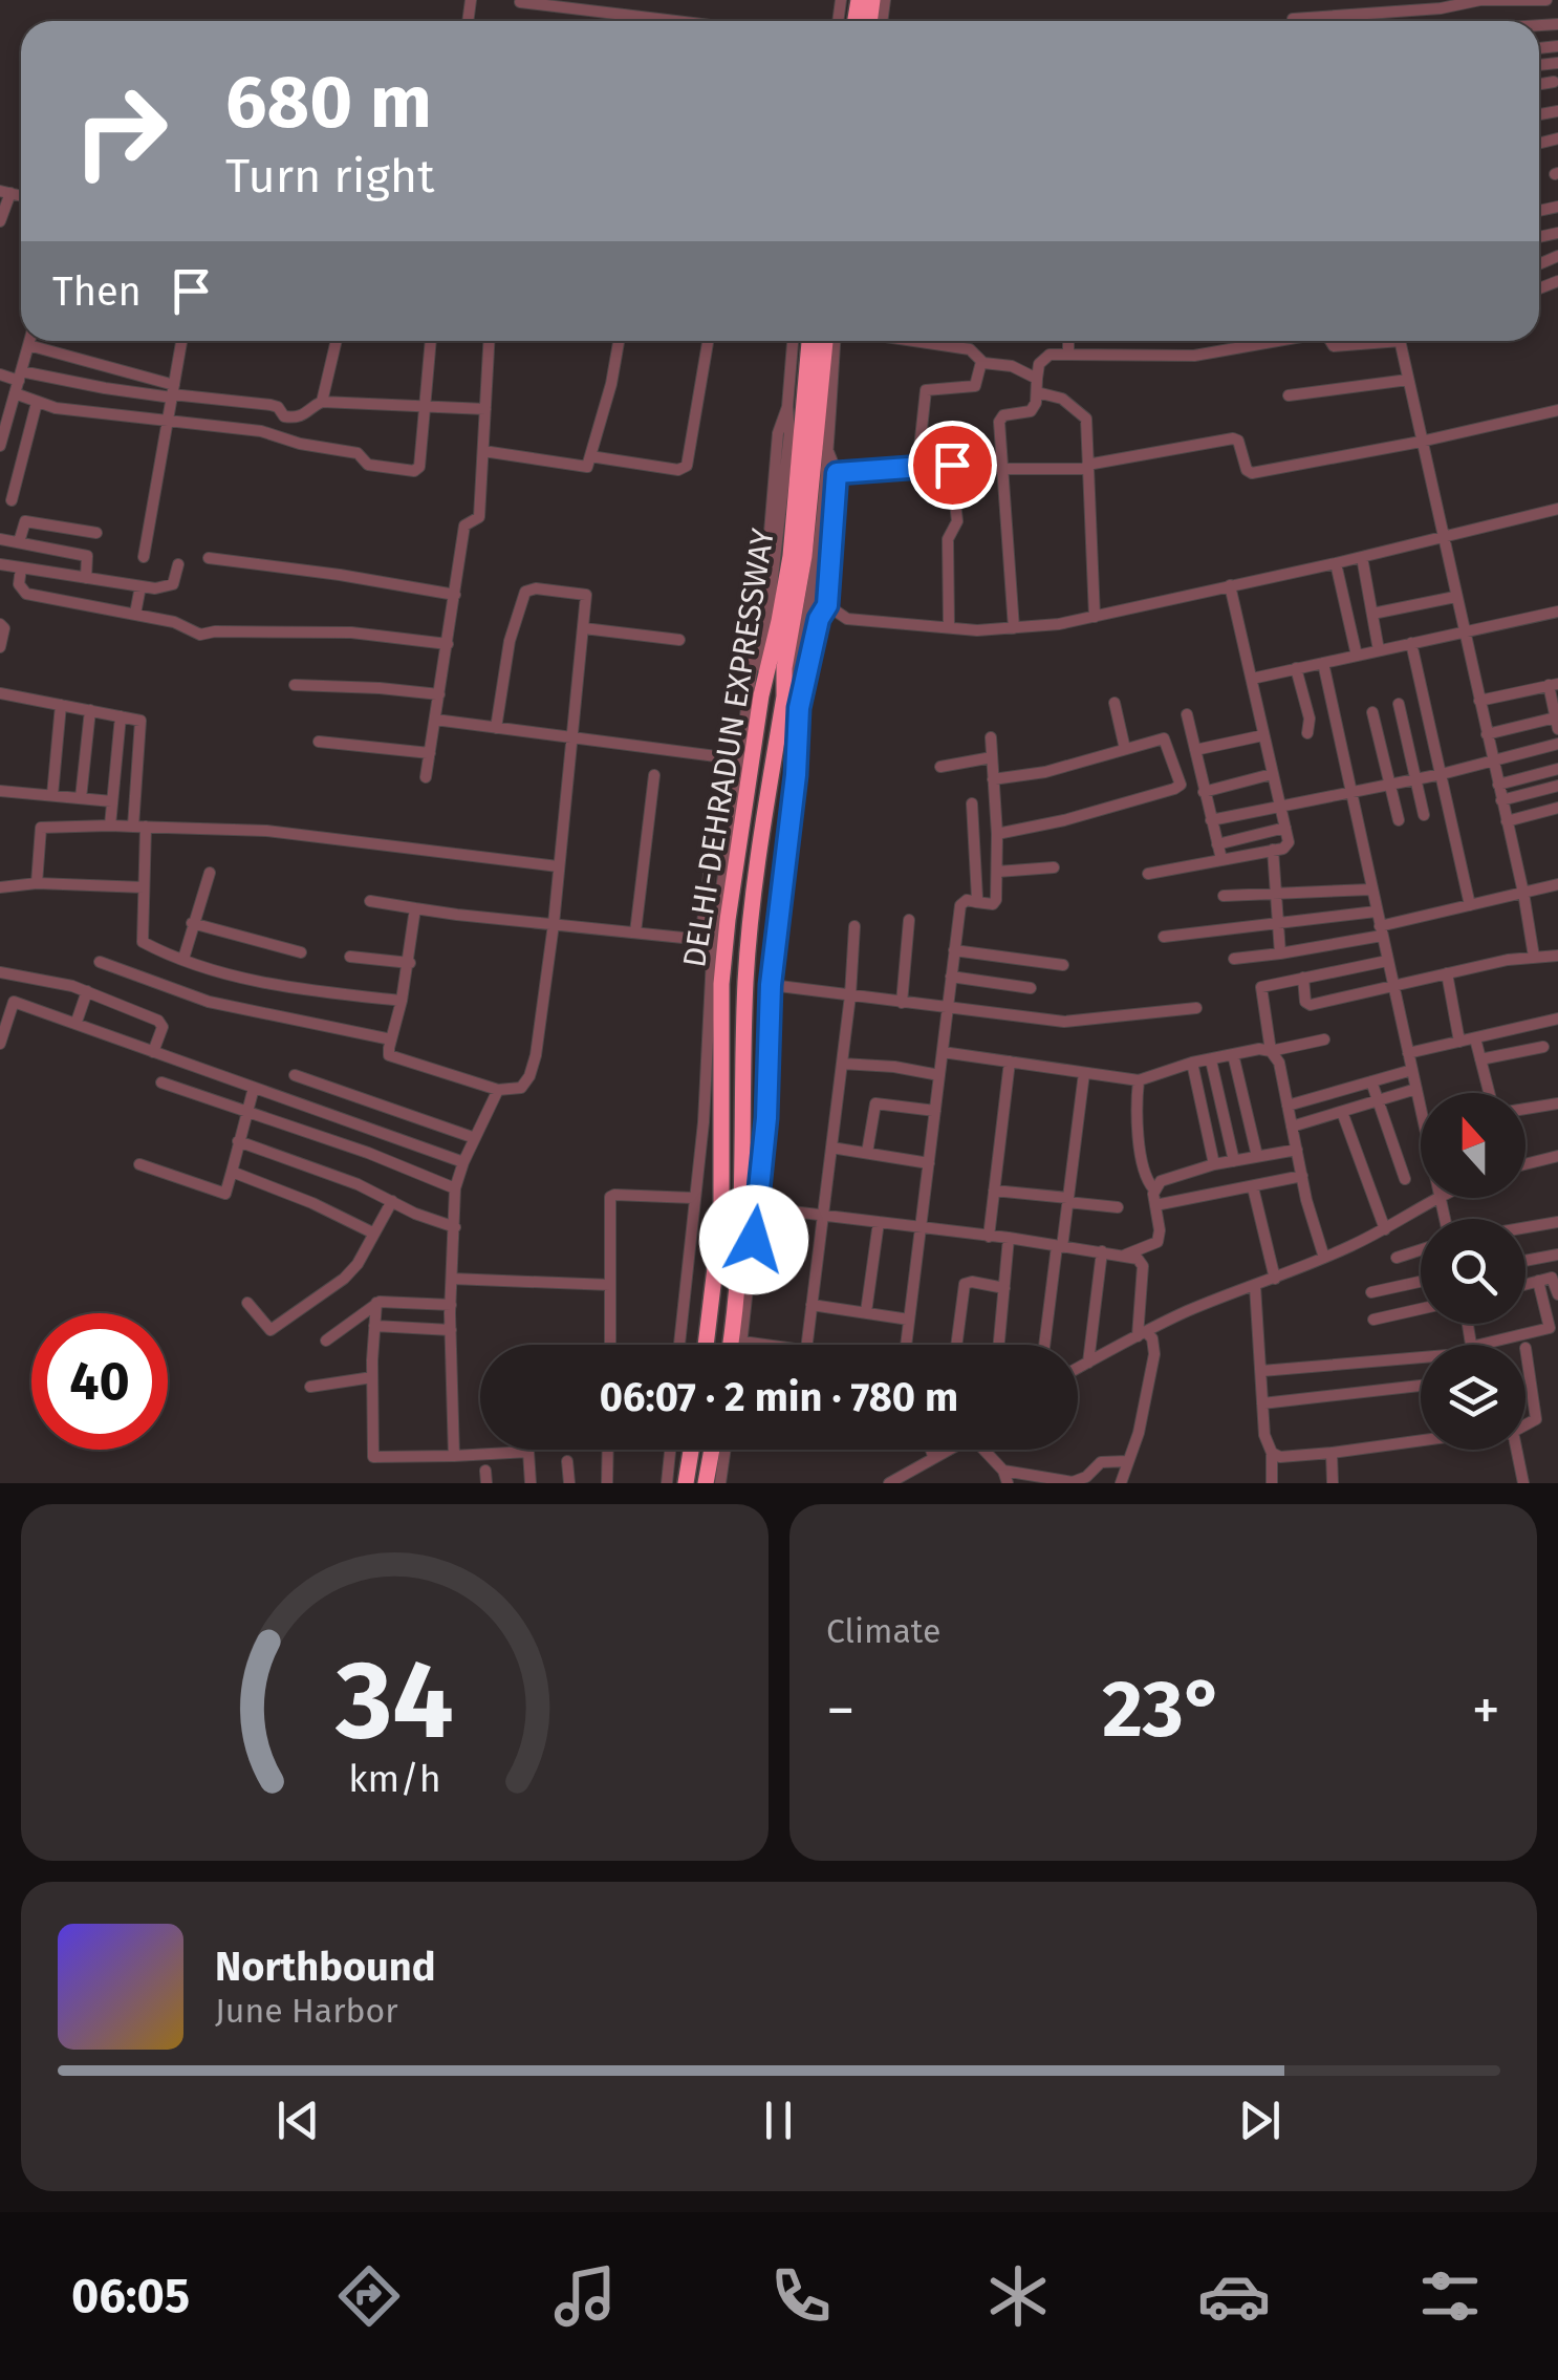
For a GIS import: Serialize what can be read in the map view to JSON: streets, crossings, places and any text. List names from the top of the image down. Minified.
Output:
{"streets":{"highway":["DELHI-DEHRADUN EXPRESSWAY"]},"north":"top","page":{"turn":["680 m","Turn right"],"then":"Then","limit":"40","trip":"06:07 · 2 min · 780 m","tile":"Climate","heat":["−","23°","+"],"song":["Northbound","June Harbor"],"tabs":"06:05","gauge":["34","km/h"]}}
